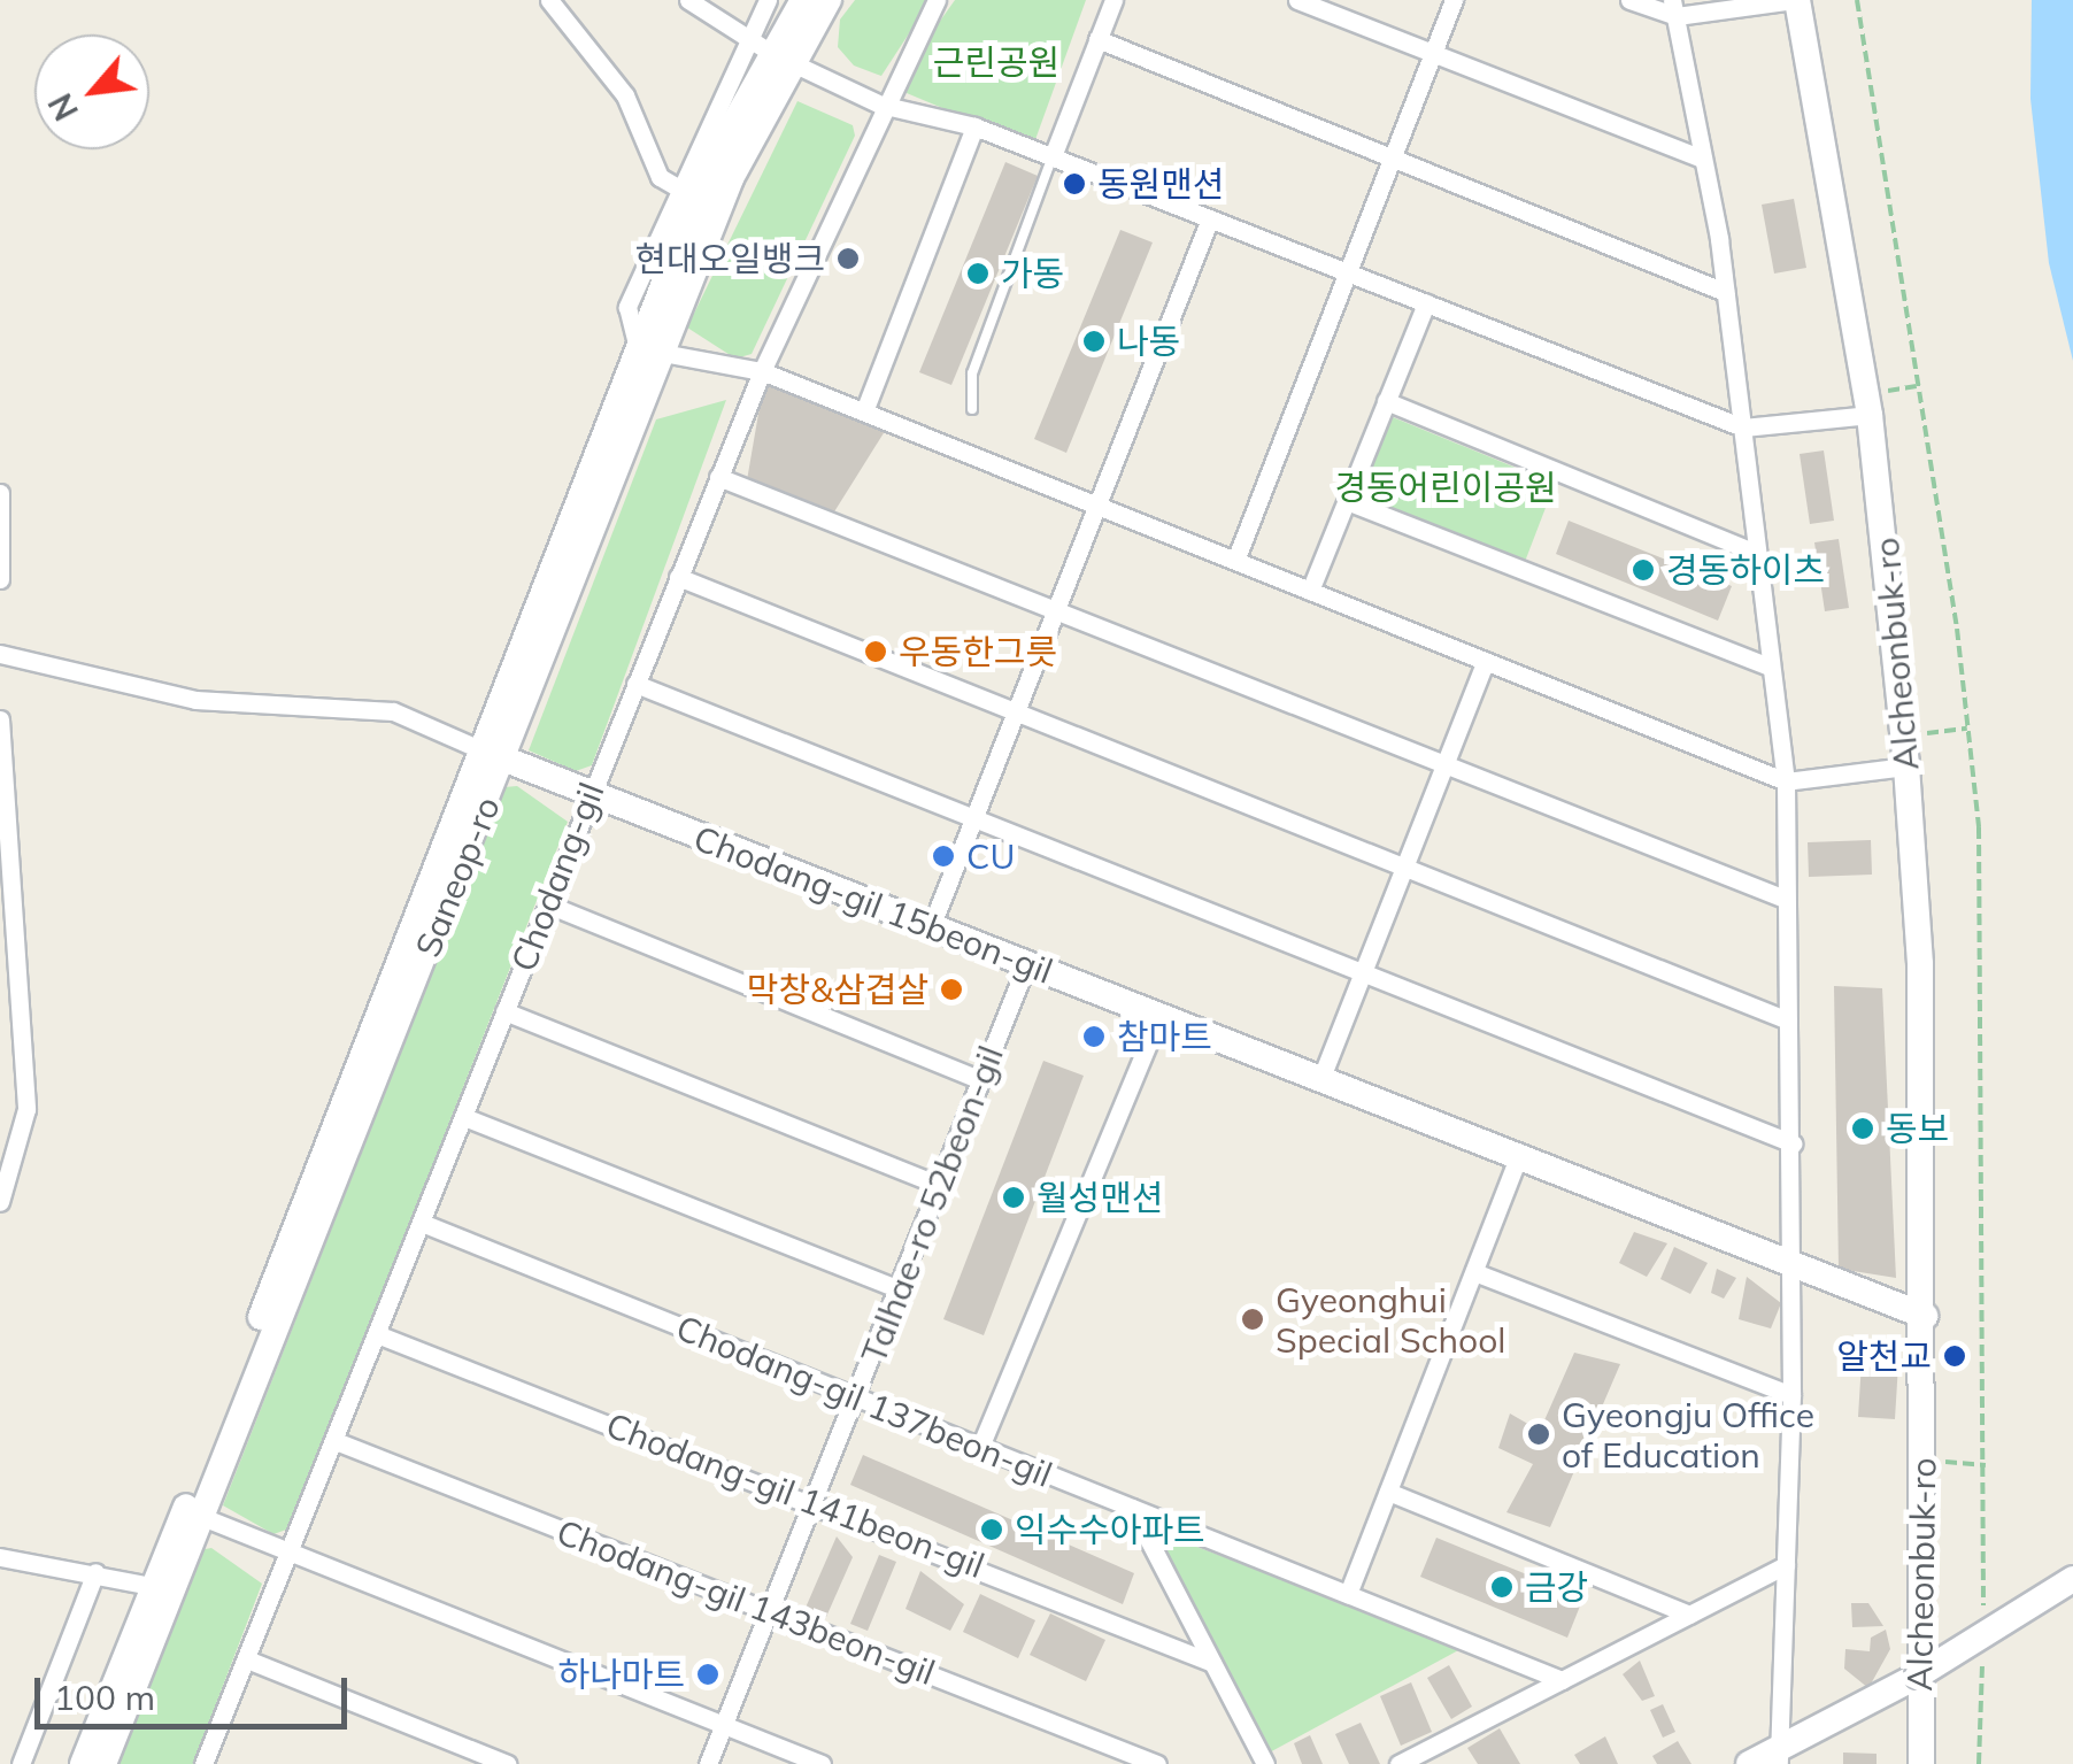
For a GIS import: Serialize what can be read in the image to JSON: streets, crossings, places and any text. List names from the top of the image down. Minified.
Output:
{"streets":{"street":["Alcheonbuk-ro","Saneop-ro","Chodang-gil","Chodang-gil 15beon-gil","Talhae-ro 52beon-gil","Chodang-gil 137beon-gil","Chodang-gil 141beon-gil","Chodang-gil 143beon-gil"]},"crossings":[["Saneop-ro","Chodang-gil 15beon-gil"],["Chodang-gil","Chodang-gil 15beon-gil"],["Chodang-gil","Chodang-gil 137beon-gil"],["Chodang-gil","Chodang-gil 141beon-gil"],["Chodang-gil","Chodang-gil 143beon-gil"],["Chodang-gil 15beon-gil","Talhae-ro 52beon-gil"],["Talhae-ro 52beon-gil","Chodang-gil 137beon-gil"],["Talhae-ro 52beon-gil","Chodang-gil 141beon-gil"],["Talhae-ro 52beon-gil","Chodang-gil 143beon-gil"]],"parks":["근린공원","경동어린이공원"],"places":["동원맨션","현대오일뱅크","가동","나동","경동하이츠","우동한그릇","CU","막창&삼겹살","참마트","동보","월성맨션","Gyeonghui Special School","알천교","Gyeongju Office of Education","익수수아파트","금강","하나마트"],"scale_bar":"100 m","north":"bottom left"}
